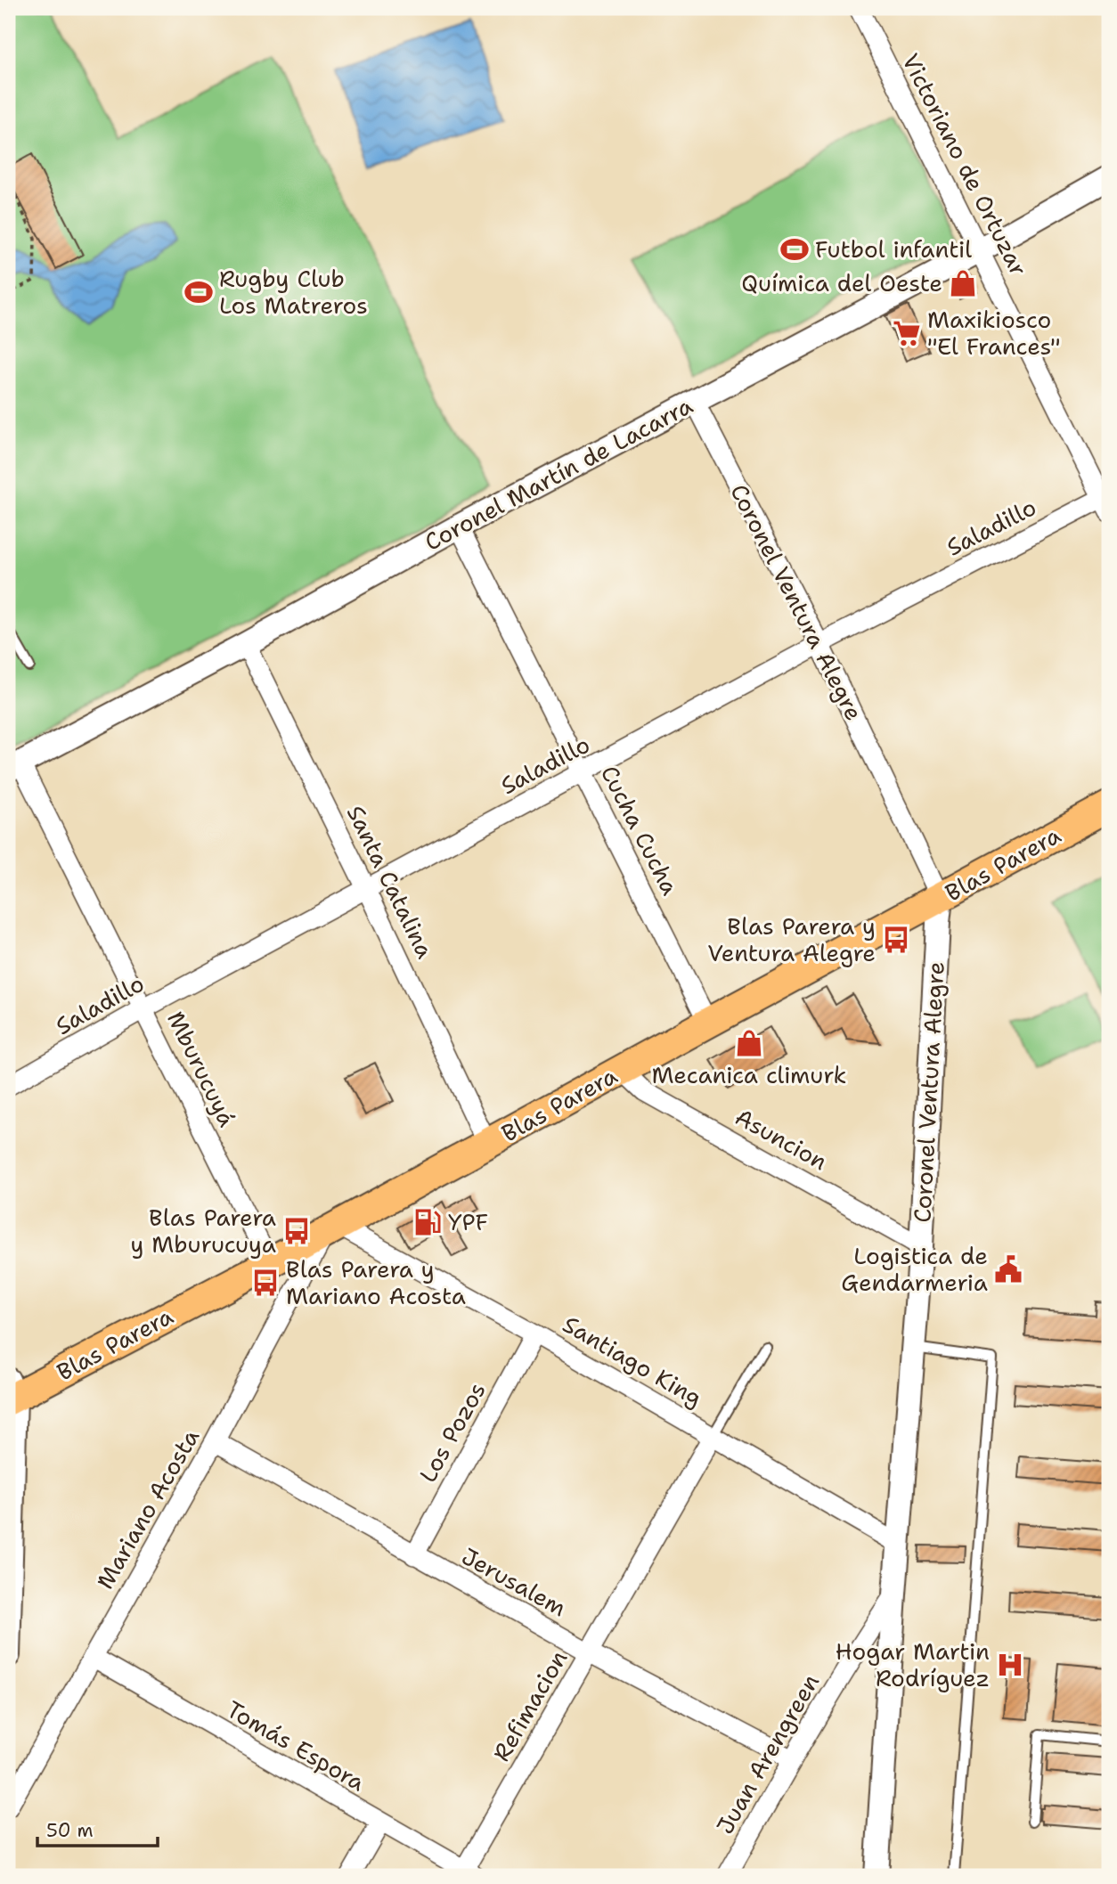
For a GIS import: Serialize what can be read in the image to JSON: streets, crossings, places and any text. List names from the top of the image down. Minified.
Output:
{"streets":{"main road":["Blas Parera"],"street":["Victoriano de Ortuzar","Coronel Martín de Lacarra","Saladillo","Coronel Ventura Alegre","Cucha Cucha","Santa Catalina","Mburucuyá","Asuncion","Santiago King","Los Pozos","Mariano Acosta","Jerusalem","Refimacion","Tomás Espora","Juan Arengreen"]},"crossings":[["Victoriano de Ortuzar","Coronel Martín de Lacarra"],["Victoriano de Ortuzar","Saladillo"],["Coronel Martín de Lacarra","Coronel Ventura Alegre"],["Coronel Martín de Lacarra","Cucha Cucha"],["Coronel Martín de Lacarra","Santa Catalina"],["Coronel Martín de Lacarra","Mburucuyá"],["Saladillo","Coronel Ventura Alegre"],["Saladillo","Cucha Cucha"],["Saladillo","Santa Catalina"],["Saladillo","Mburucuyá"],["Coronel Ventura Alegre","Blas Parera"],["Coronel Ventura Alegre","Asuncion"],["Coronel Ventura Alegre","Santiago King"],["Coronel Ventura Alegre","Juan Arengreen"],["Cucha Cucha","Blas Parera"],["Blas Parera","Santa Catalina"],["Blas Parera","Mburucuyá"],["Blas Parera","Asuncion"],["Blas Parera","Santiago King"],["Blas Parera","Mariano Acosta"],["Santiago King","Los Pozos"],["Santiago King","Mariano Acosta"],["Santiago King","Refimacion"],["Los Pozos","Jerusalem"],["Mariano Acosta","Jerusalem"],["Mariano Acosta","Tomás Espora"],["Jerusalem","Refimacion"],["Jerusalem","Juan Arengreen"],["Refimacion","Tomás Espora"]],"places":{"sports":["Futbol infantil","Rugby Club Los Matreros"],"shop":["Química del Oeste","Mecanica climurk"],"supermarket":["Maxikiosco \"El Frances\""],"bus stop":["Blas Parera y Ventura Alegre","Blas Parera y Mburucuya","Blas Parera y Mariano Acosta"],"fuel station":["YPF"],"public building":["Logistica de Gendarmeria"],"hospital":["Hogar Martin Rodríguez"]},"scale_bar":"50 m"}
